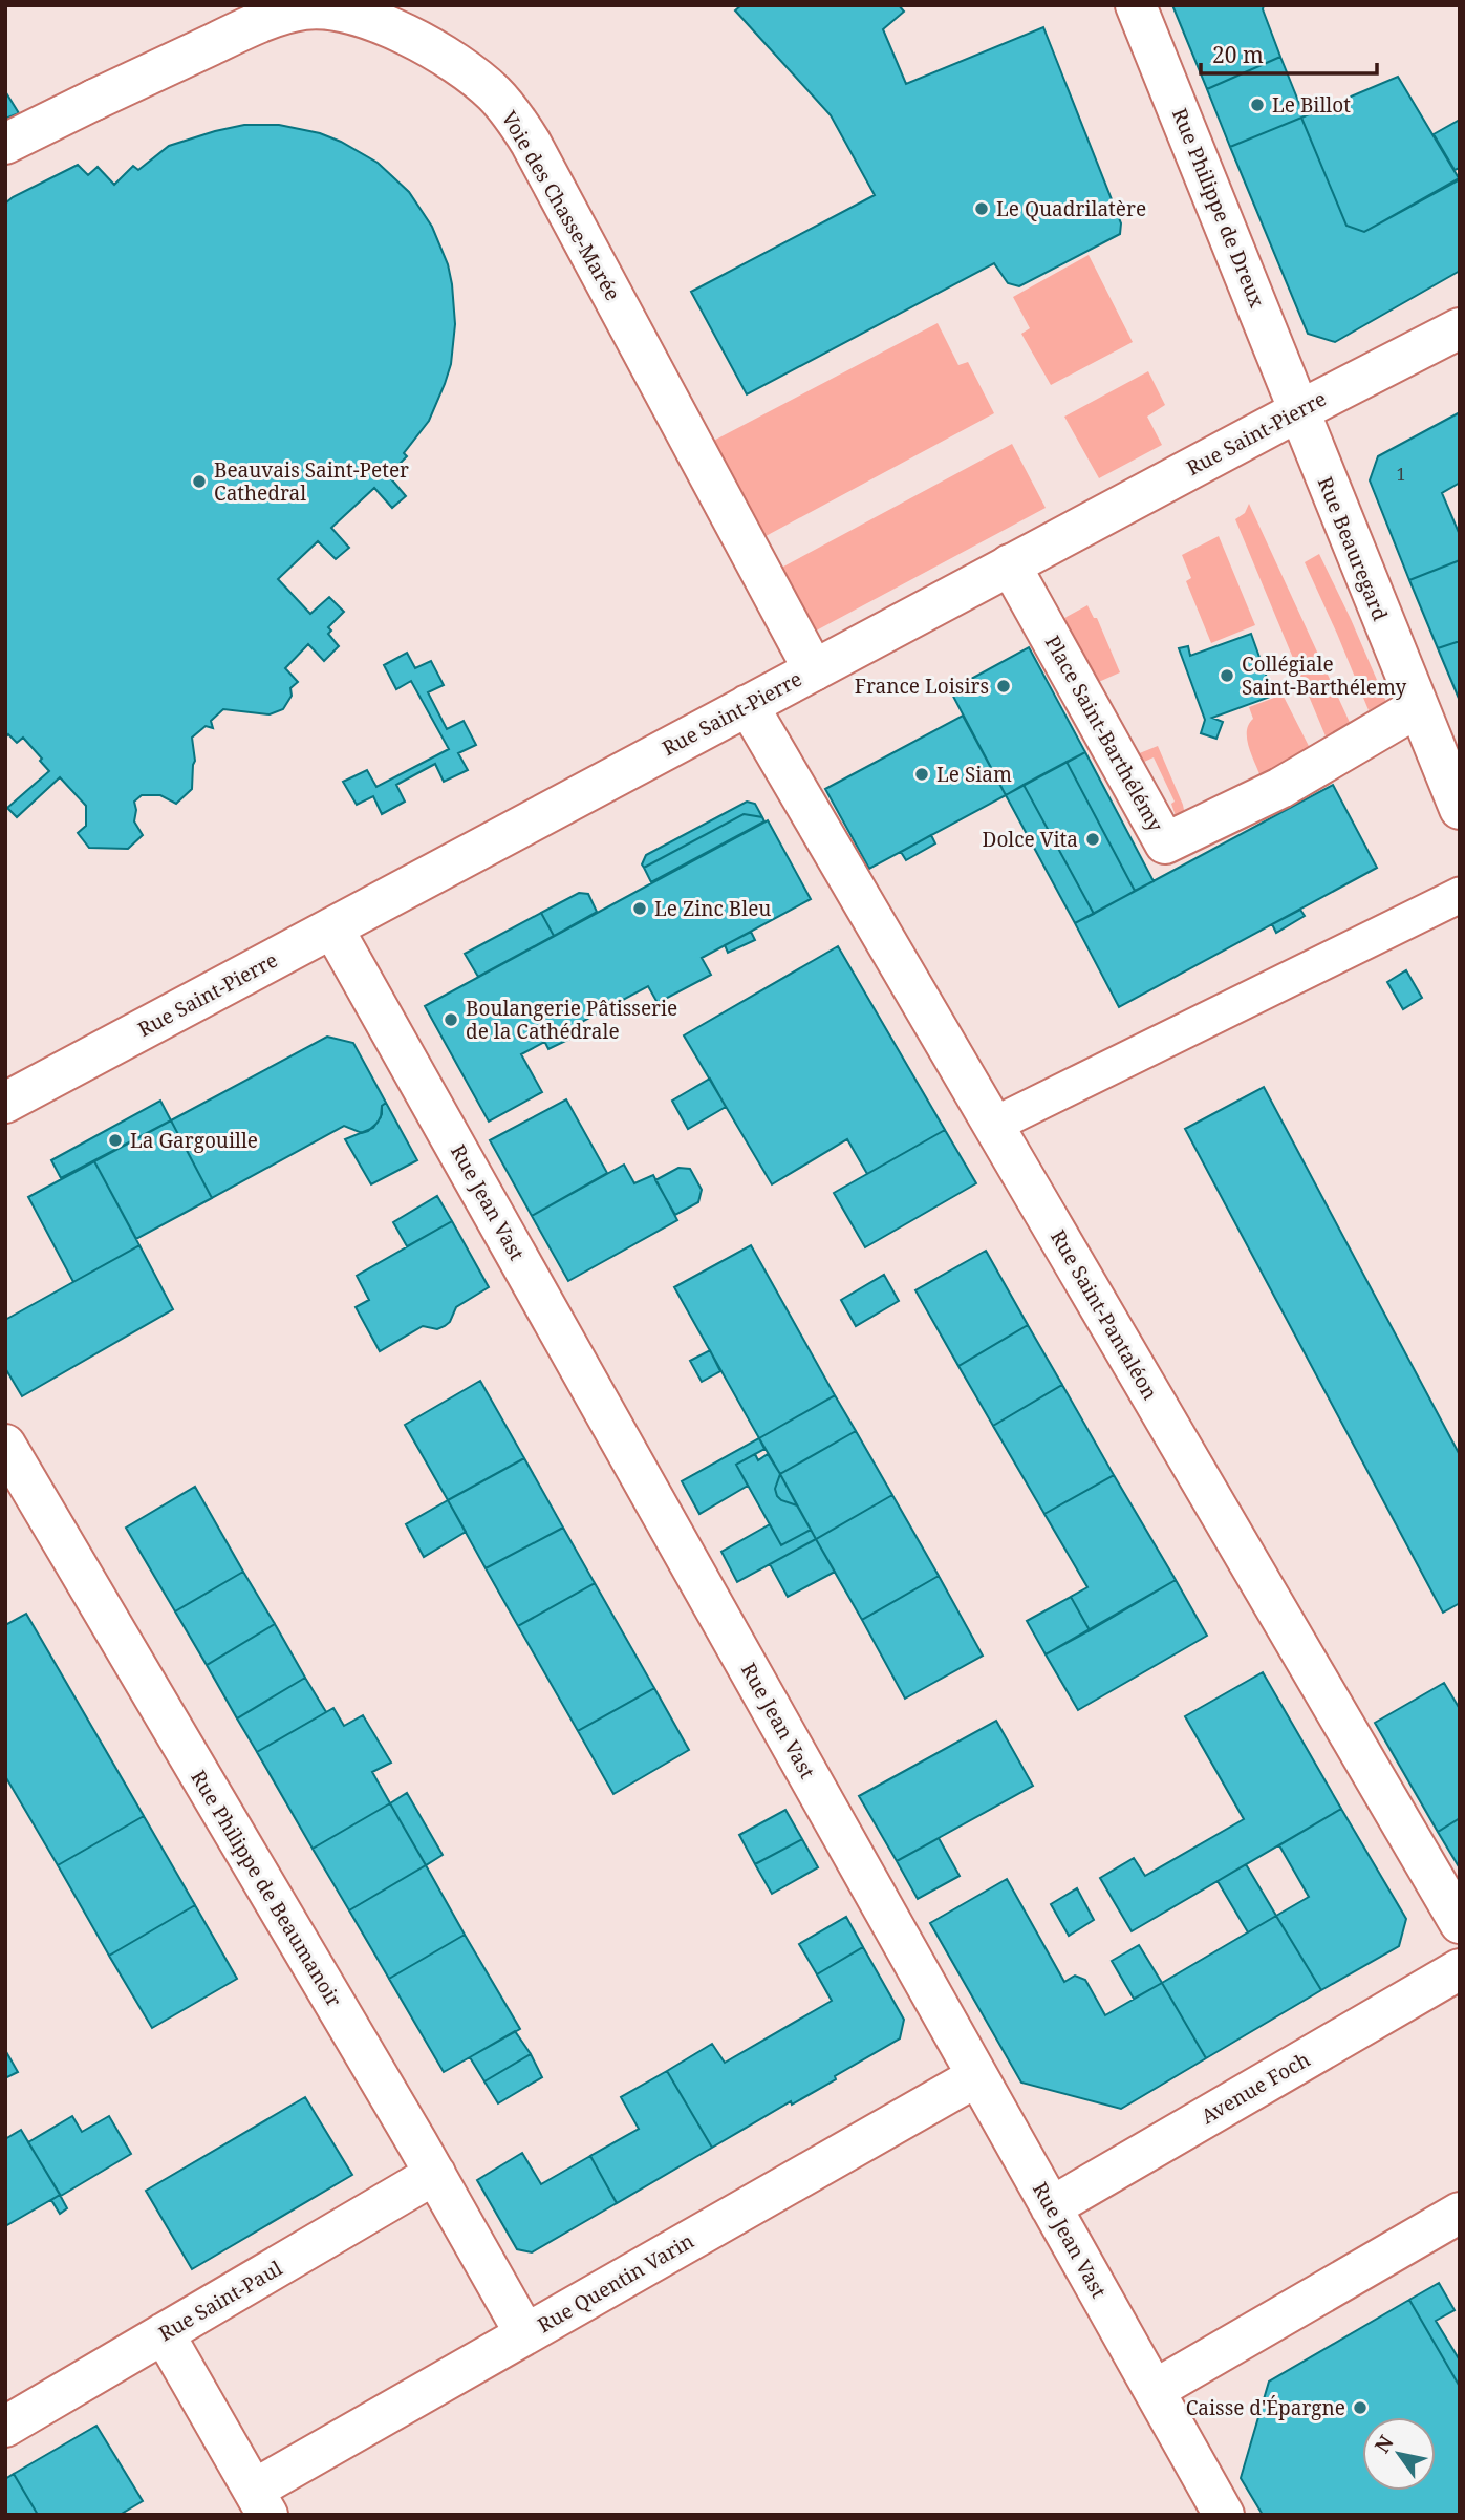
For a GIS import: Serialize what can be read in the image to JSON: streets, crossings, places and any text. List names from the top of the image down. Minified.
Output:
{"streets":{"street":["Voie des Chasse-Marée","Rue Philippe de Dreux","Rue Saint-Pierre","Rue Beauregard","Place Saint-Barthélémy","Rue Jean Vast","Rue Saint-Pantaléon","Rue Philippe de Beaumanoir","Avenue Foch","Rue Quentin Varin","Rue Saint-Paul"]},"crossings":[["Voie des Chasse-Marée","Rue Saint-Pierre"],["Rue Philippe de Dreux","Rue Saint-Pierre"],["Rue Philippe de Dreux","Rue Beauregard"],["Rue Saint-Pierre","Rue Beauregard"],["Rue Saint-Pierre","Place Saint-Barthélémy"],["Rue Saint-Pierre","Rue Jean Vast"],["Rue Saint-Pierre","Rue Saint-Pantaléon"],["Rue Beauregard","Place Saint-Barthélémy"],["Rue Jean Vast","Avenue Foch"],["Rue Jean Vast","Rue Quentin Varin"],["Rue Philippe de Beaumanoir","Rue Quentin Varin"],["Rue Philippe de Beaumanoir","Rue Saint-Paul"]],"places":["Le Billot","Le Quadrilatère","Beauvais Saint-Peter Cathedral","Collégiale Saint-Barthélemy","France Loisirs","Le Siam","Dolce Vita","Le Zinc Bleu","Boulangerie Pâtisserie de la Cathédrale","La Gargouille","Caisse d'Épargne"],"house_numbers":["1"],"scale_bar":"20 m","north":"top left"}
